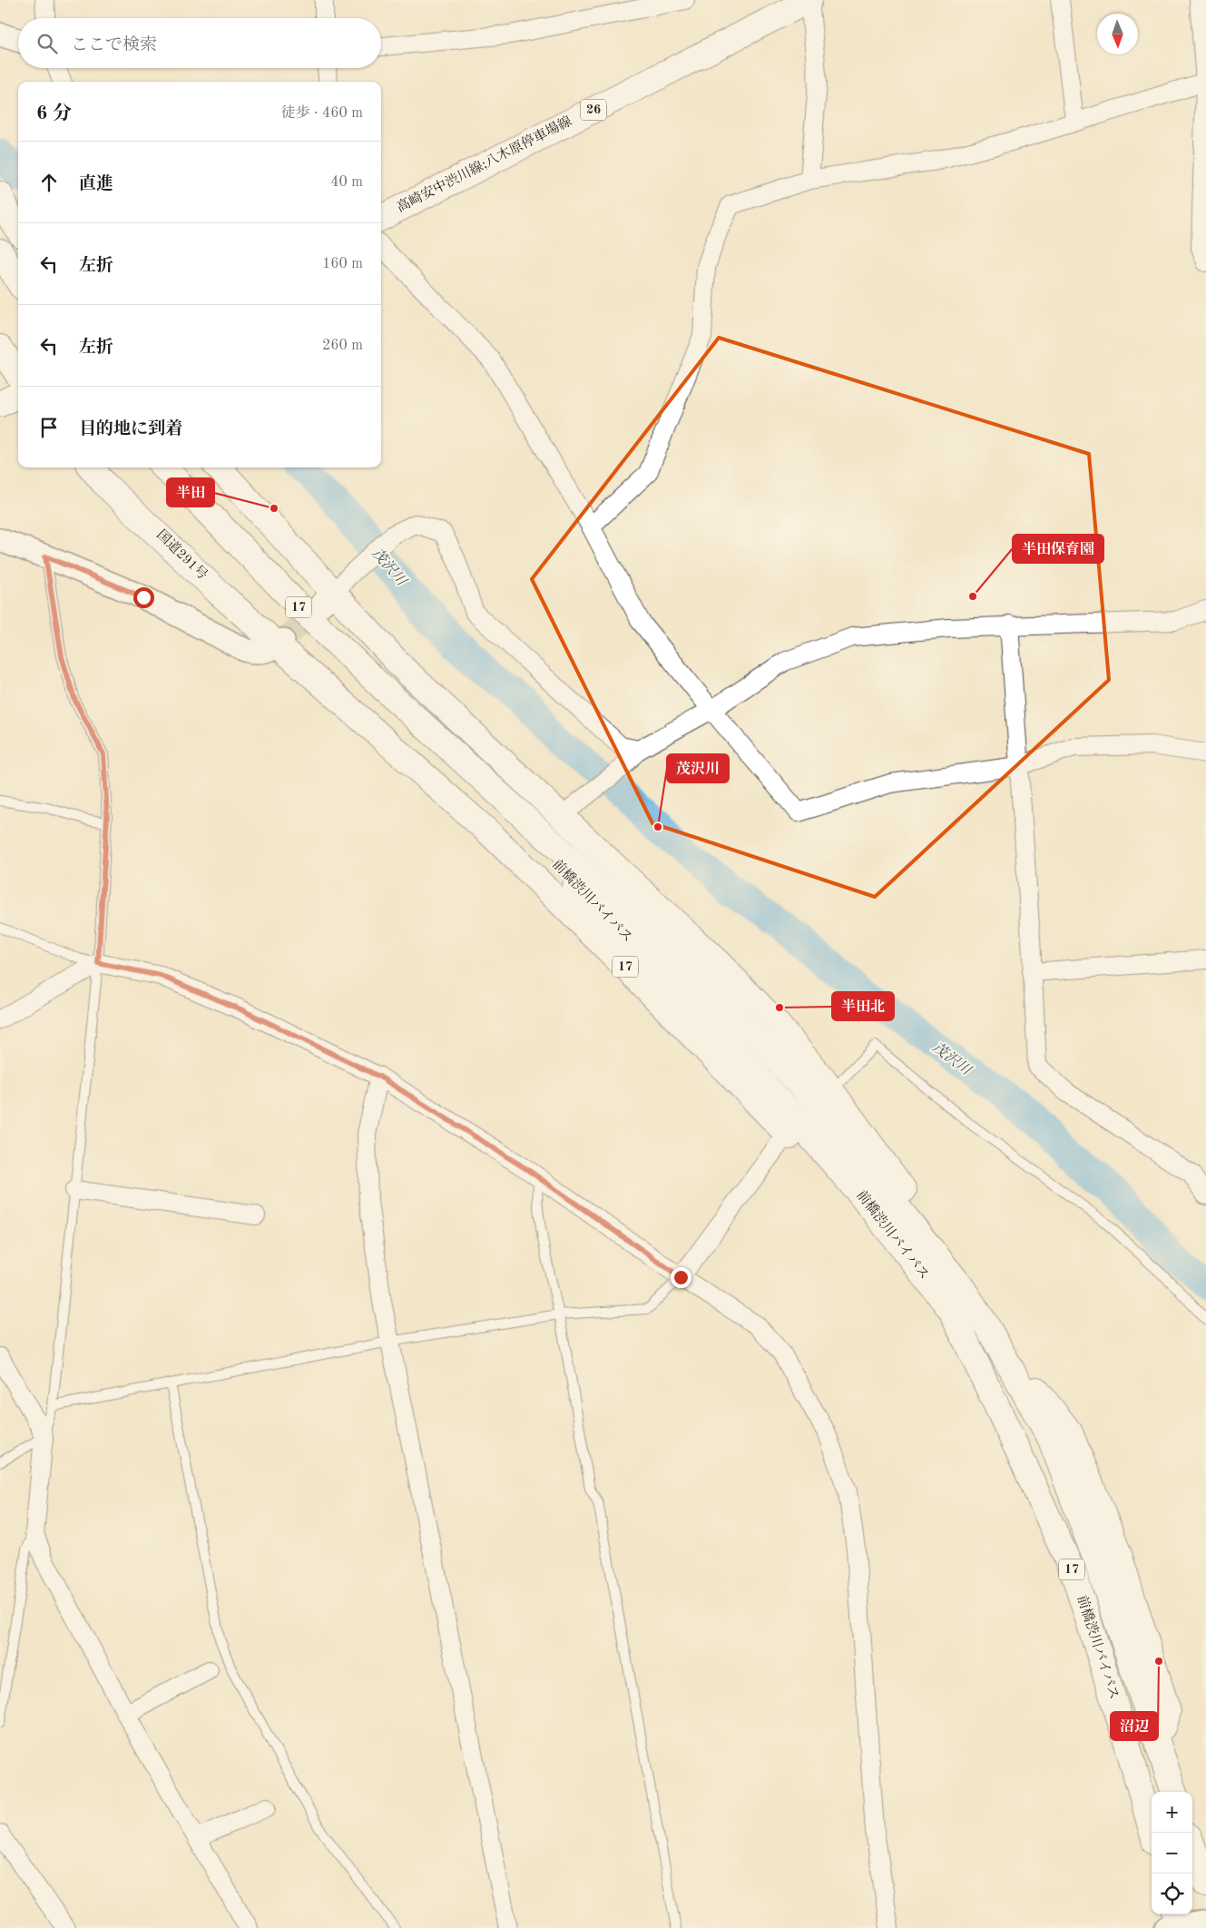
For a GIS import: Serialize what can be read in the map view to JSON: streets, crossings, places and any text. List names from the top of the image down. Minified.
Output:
{"streets":{"main road":["26","高崎安中渋川線;八木原停車場線","国道291号","17","前橋渋川バイパス"]},"crossings":[["国道291号","17"],["17","前橋渋川バイパス"]],"water":["茂沢川"],"places":["半田","半田保育園","茂沢川","半田北","沼辺"],"north":"bottom","page":{"search":"ここで検索","heading":["6 分","徒歩 · 460 m"],"list":[["直進","40 m"],["左折","160 m"],["左折","260 m"],"目的地に到着"],"map_buttons":["+","−"]}}
